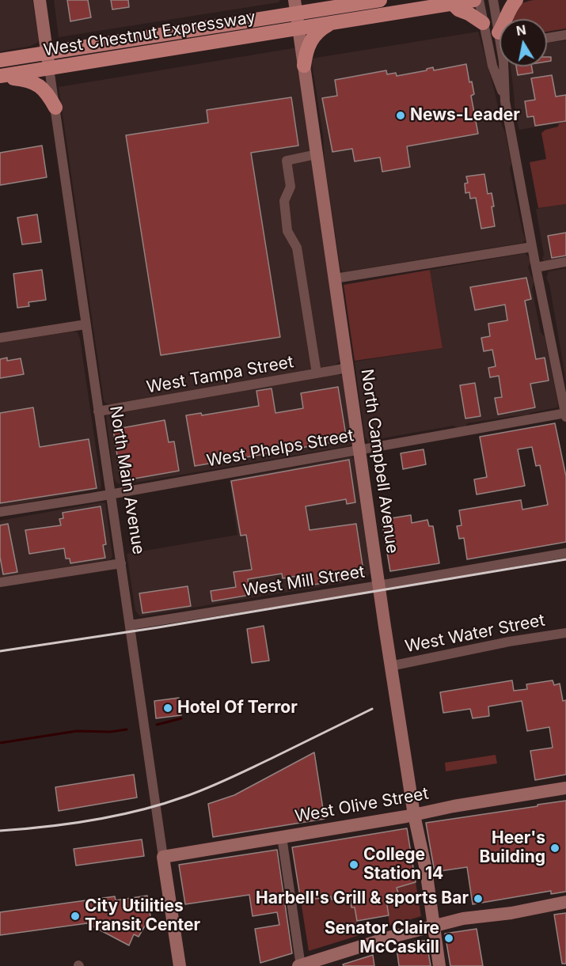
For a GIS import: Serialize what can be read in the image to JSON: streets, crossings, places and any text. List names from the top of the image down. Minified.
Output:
{"streets":{"main road":["West Chestnut Expressway","North Campbell Avenue","North Main Avenue","West Olive Street"],"street":["West Tampa Street","West Phelps Street","West Mill Street","West Water Street"]},"crossings":[["West Chestnut Expressway","North Campbell Avenue"],["West Chestnut Expressway","North Main Avenue"],["West Tampa Street","North Campbell Avenue"],["West Tampa Street","North Main Avenue"],["West Phelps Street","North Campbell Avenue"],["West Phelps Street","North Main Avenue"],["North Campbell Avenue","West Mill Street"],["North Campbell Avenue","West Water Street"],["North Campbell Avenue","West Olive Street"],["North Main Avenue","West Mill Street"],["North Main Avenue","West Olive Street"]],"places":["News-Leader","Hotel Of Terror","Heer's Building","College Station 14","Harbell's Grill & sports Bar","City Utilities Transit Center","Senator Claire McCaskill"],"north":"top"}
